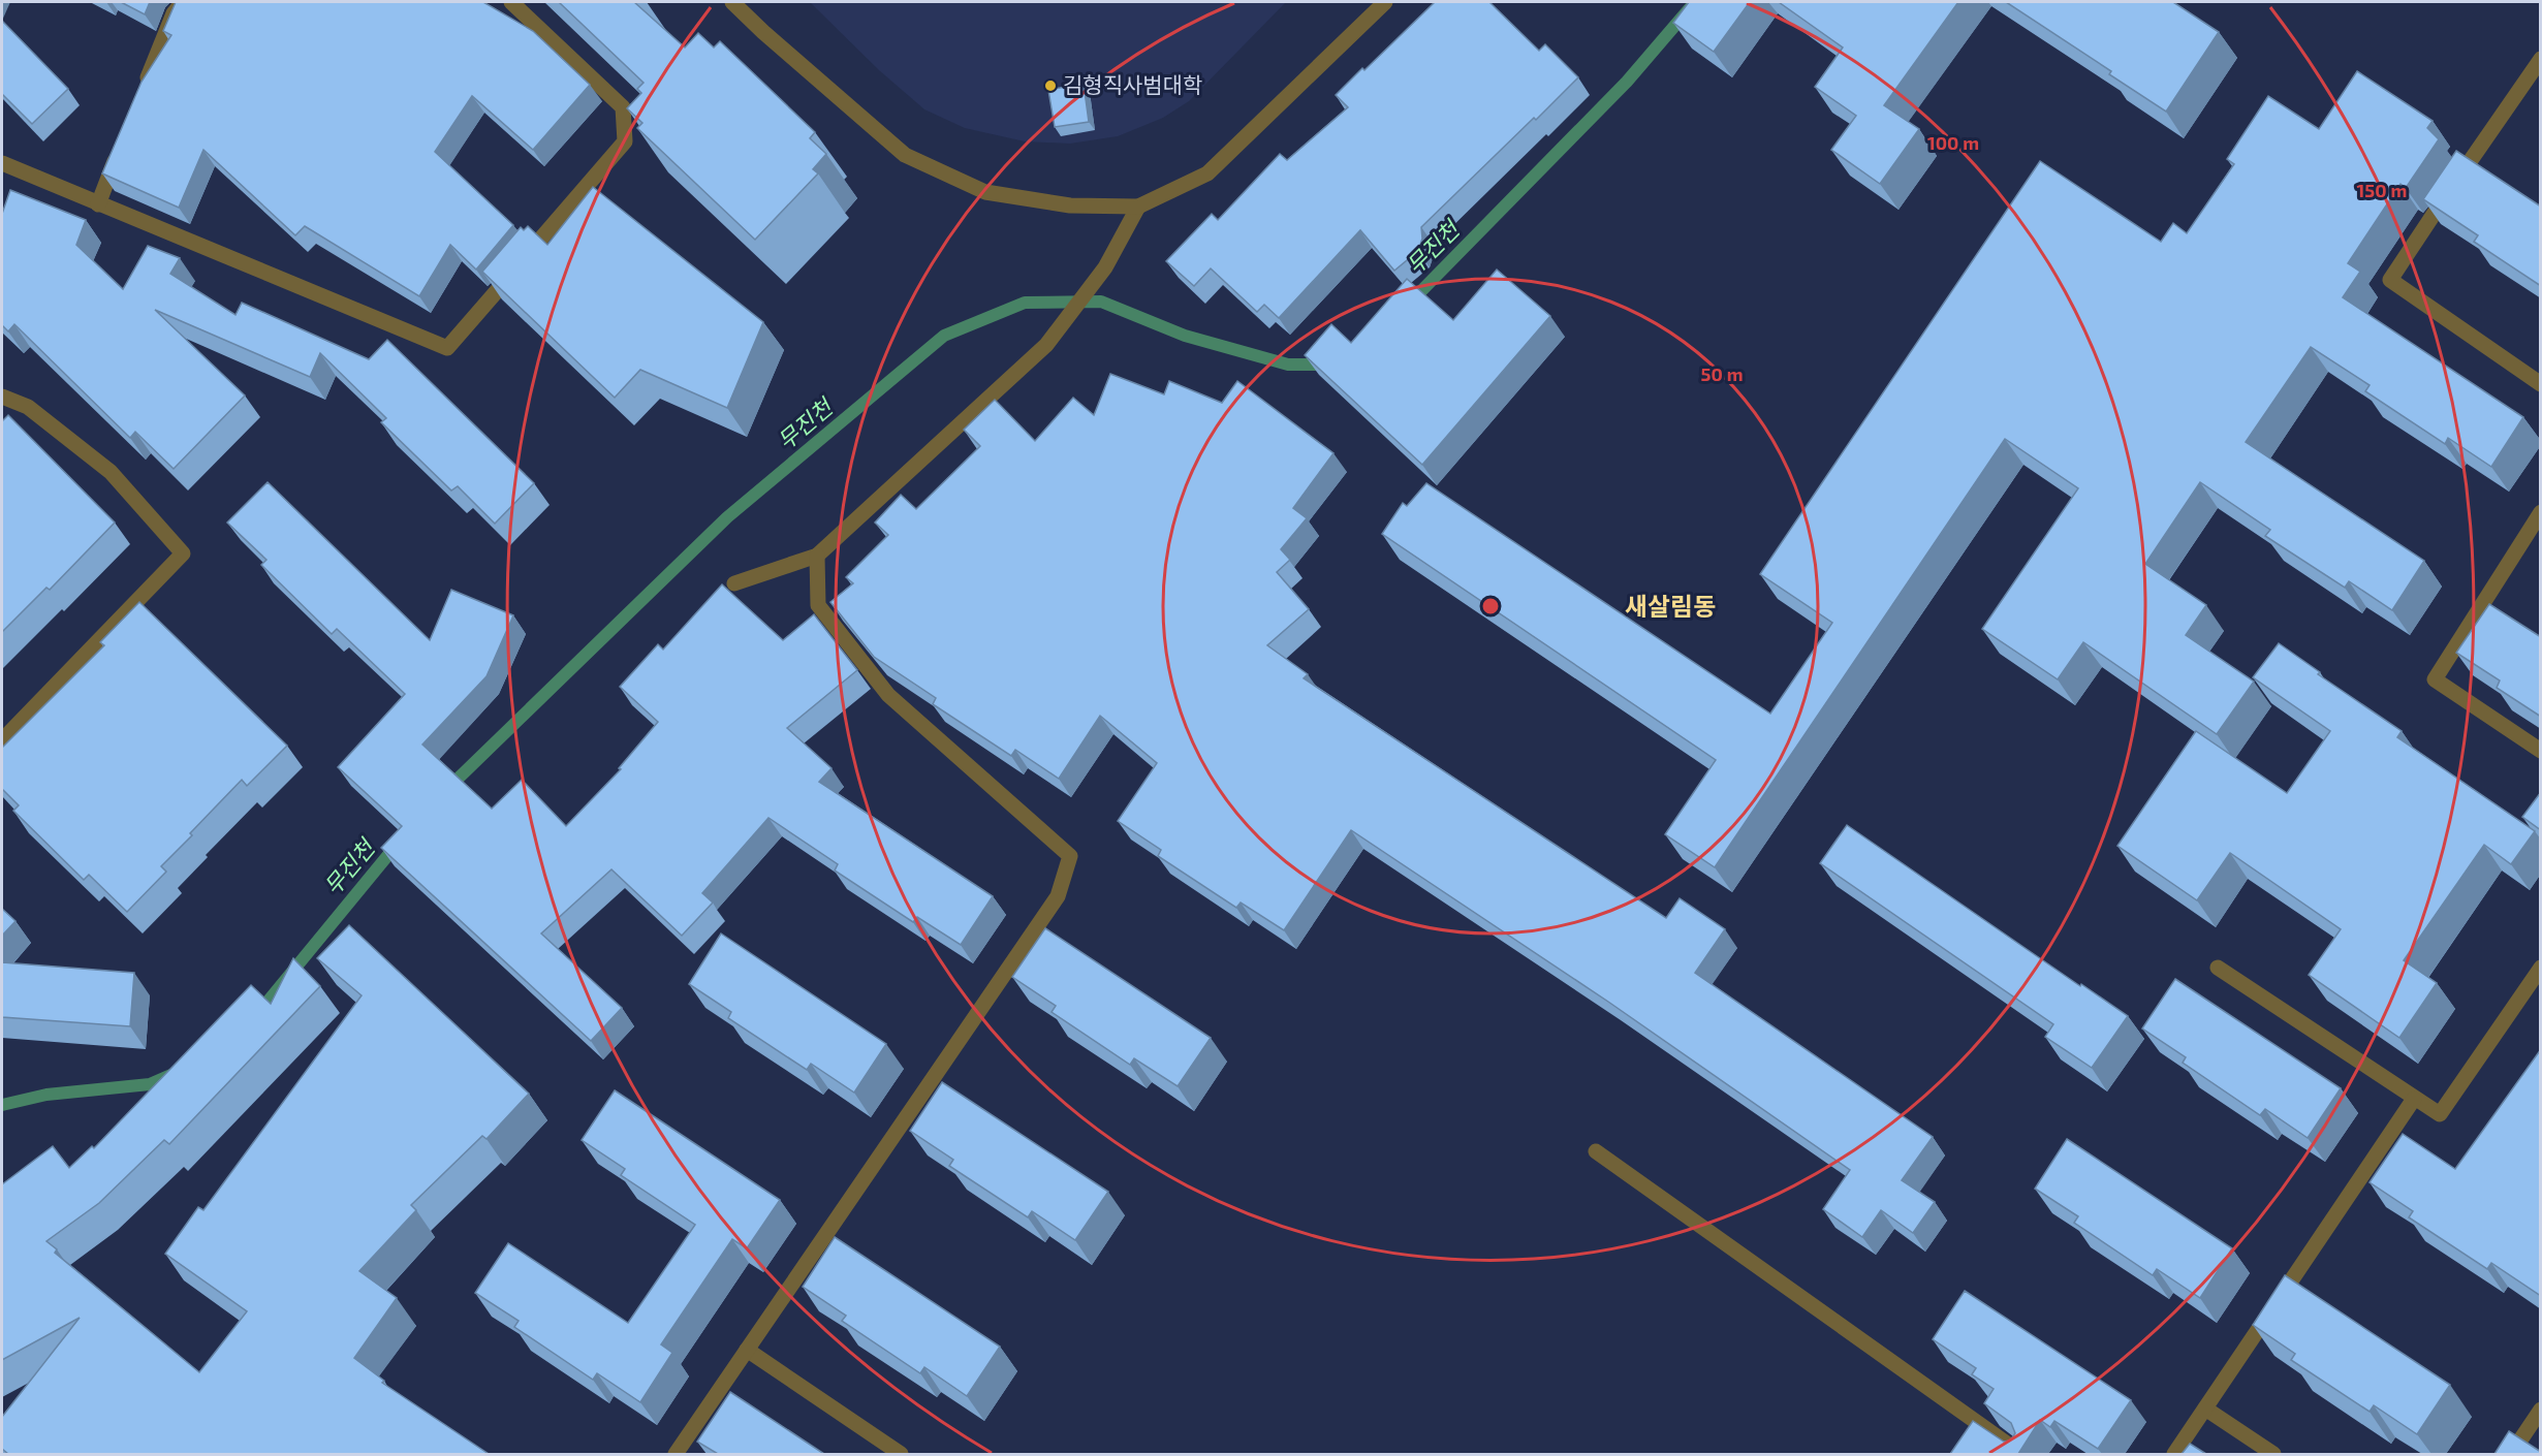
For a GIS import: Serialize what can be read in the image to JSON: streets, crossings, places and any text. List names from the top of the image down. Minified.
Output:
{"districts":["새살림동"],"water":["무진천"],"places":["김형직사범대학"],"rings":["100 m","150 m","50 m"]}
